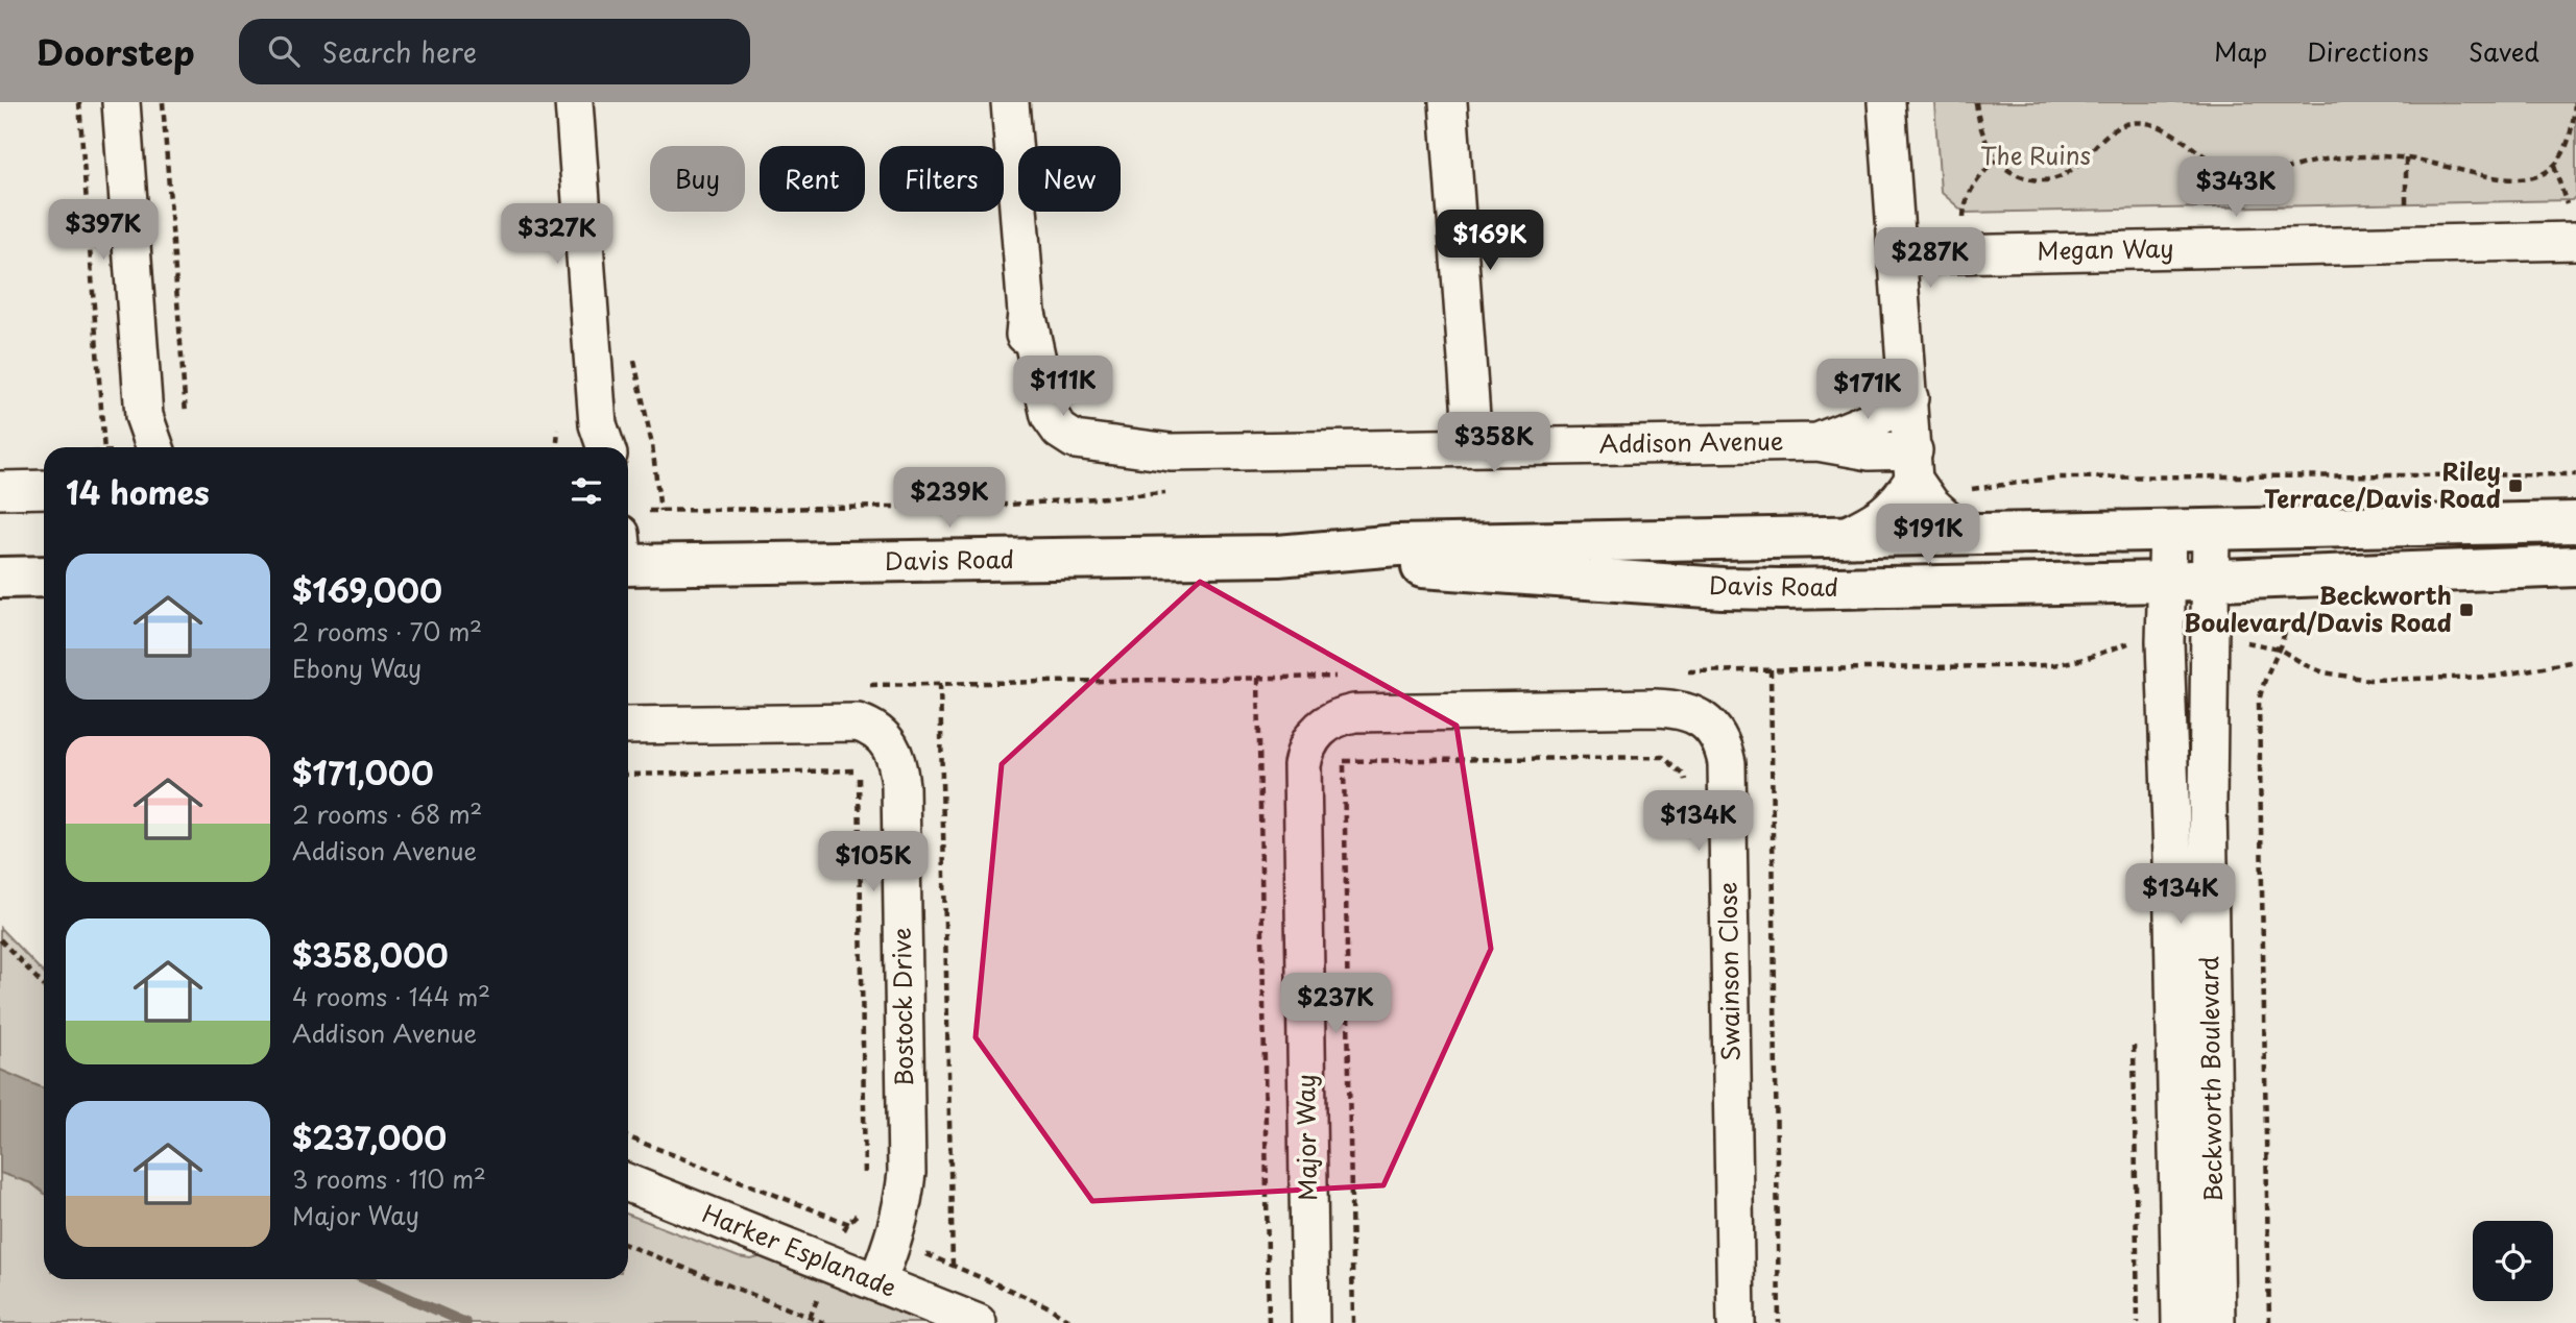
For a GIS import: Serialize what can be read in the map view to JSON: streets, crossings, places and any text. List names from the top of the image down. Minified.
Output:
{"streets":{"main road":["Davis Road"],"street":["Megan Way","Addison Avenue","Swainson Close","Bostock Drive","Beckworth Boulevard","Major Way","Harker Esplanade"]},"crossings":[["Davis Road","Beckworth Boulevard"],["Swainson Close","Major Way"],["Bostock Drive","Harker Esplanade"]],"parks":["The Ruins"],"places":{"transit":["Riley Terrace/Davis Road","Beckworth Boulevard/Davis Road"]},"page":{"header":"Doorstep","search":"Search here","nav":["Map","Directions","Saved"],"chip":["Buy","Rent","Filters","New"],"price":["$343K","$397K","$327K","$169K","$287K","$111K","$171K","$358K","$239K","$191K","$134K","$105K","$134K","$237K"],"heading":"14 homes","list":[{"name":"$169,000","note":"2 rooms · 70 m² · Ebony Way"},{"name":"$171,000","note":"2 rooms · 68 m² · Addison Avenue"},{"name":"$358,000","note":"4 rooms · 144 m² · Addison Avenue"},{"name":"$237,000","note":"3 rooms · 110 m² · Major Way"}]}}
